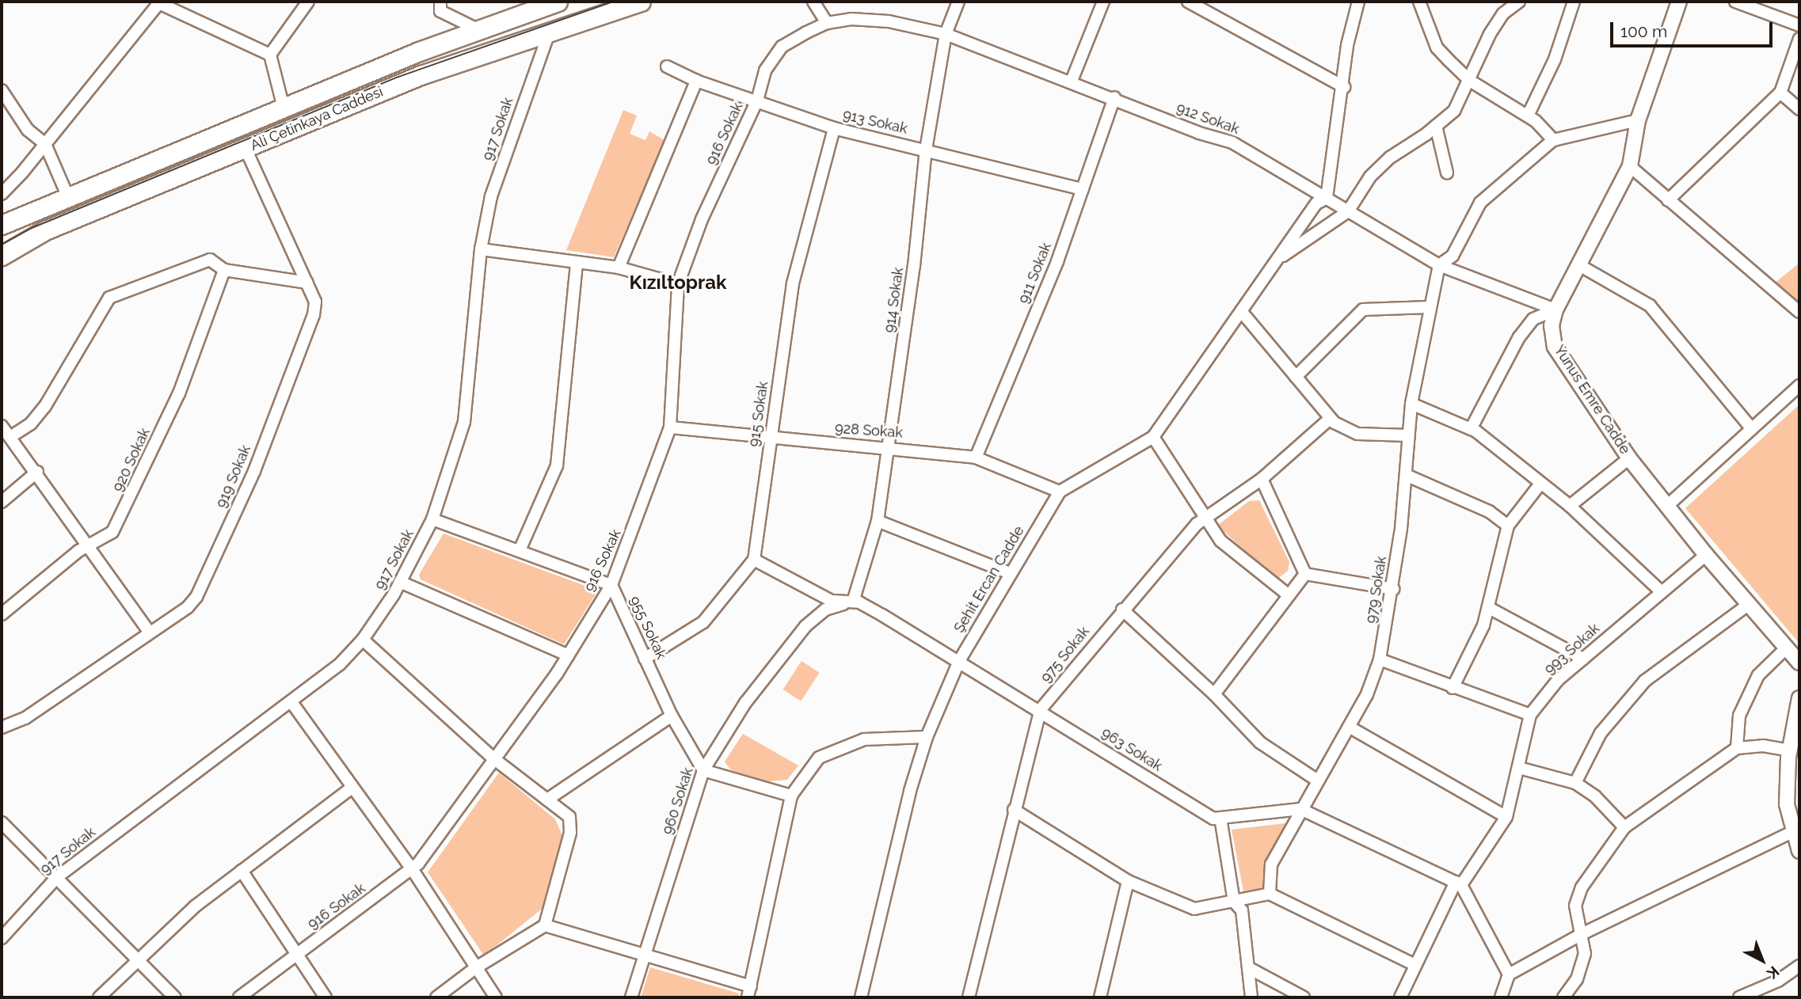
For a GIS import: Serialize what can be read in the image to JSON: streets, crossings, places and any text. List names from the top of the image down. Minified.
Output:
{"streets":{"main road":["Ali Çetinkaya Caddesi"],"street":["912 Sokak","913 Sokak","917 Sokak","916 Sokak","911 Sokak","914 Sokak","Yunus Emre Cadde","915 Sokak","928 Sokak","920 Sokak","919 Sokak","Şehit Ercan Cadde","979 Sokak","955 Sokak","993 Sokak","975 Sokak","963 Sokak","960 Sokak"]},"crossings":[["Ali Çetinkaya Caddesi","917 Sokak"],["Ali Çetinkaya Caddesi","919 Sokak"],["912 Sokak","916 Sokak"],["912 Sokak","911 Sokak"],["912 Sokak","914 Sokak"],["912 Sokak","Yunus Emre Cadde"],["912 Sokak","Şehit Ercan Cadde"],["912 Sokak","979 Sokak"],["913 Sokak","916 Sokak"],["913 Sokak","911 Sokak"],["913 Sokak","914 Sokak"],["913 Sokak","915 Sokak"],["916 Sokak","928 Sokak"],["916 Sokak","955 Sokak"],["911 Sokak","928 Sokak"],["914 Sokak","928 Sokak"],["914 Sokak","963 Sokak"],["914 Sokak","960 Sokak"],["Yunus Emre Cadde","993 Sokak"],["915 Sokak","928 Sokak"],["915 Sokak","963 Sokak"],["928 Sokak","Şehit Ercan Cadde"],["Şehit Ercan Cadde","963 Sokak"],["979 Sokak","963 Sokak"],["955 Sokak","960 Sokak"],["975 Sokak","963 Sokak"],["963 Sokak","960 Sokak"]],"districts":["Kızıltoprak"],"scale_bar":"100 m","north":"bottom right"}
